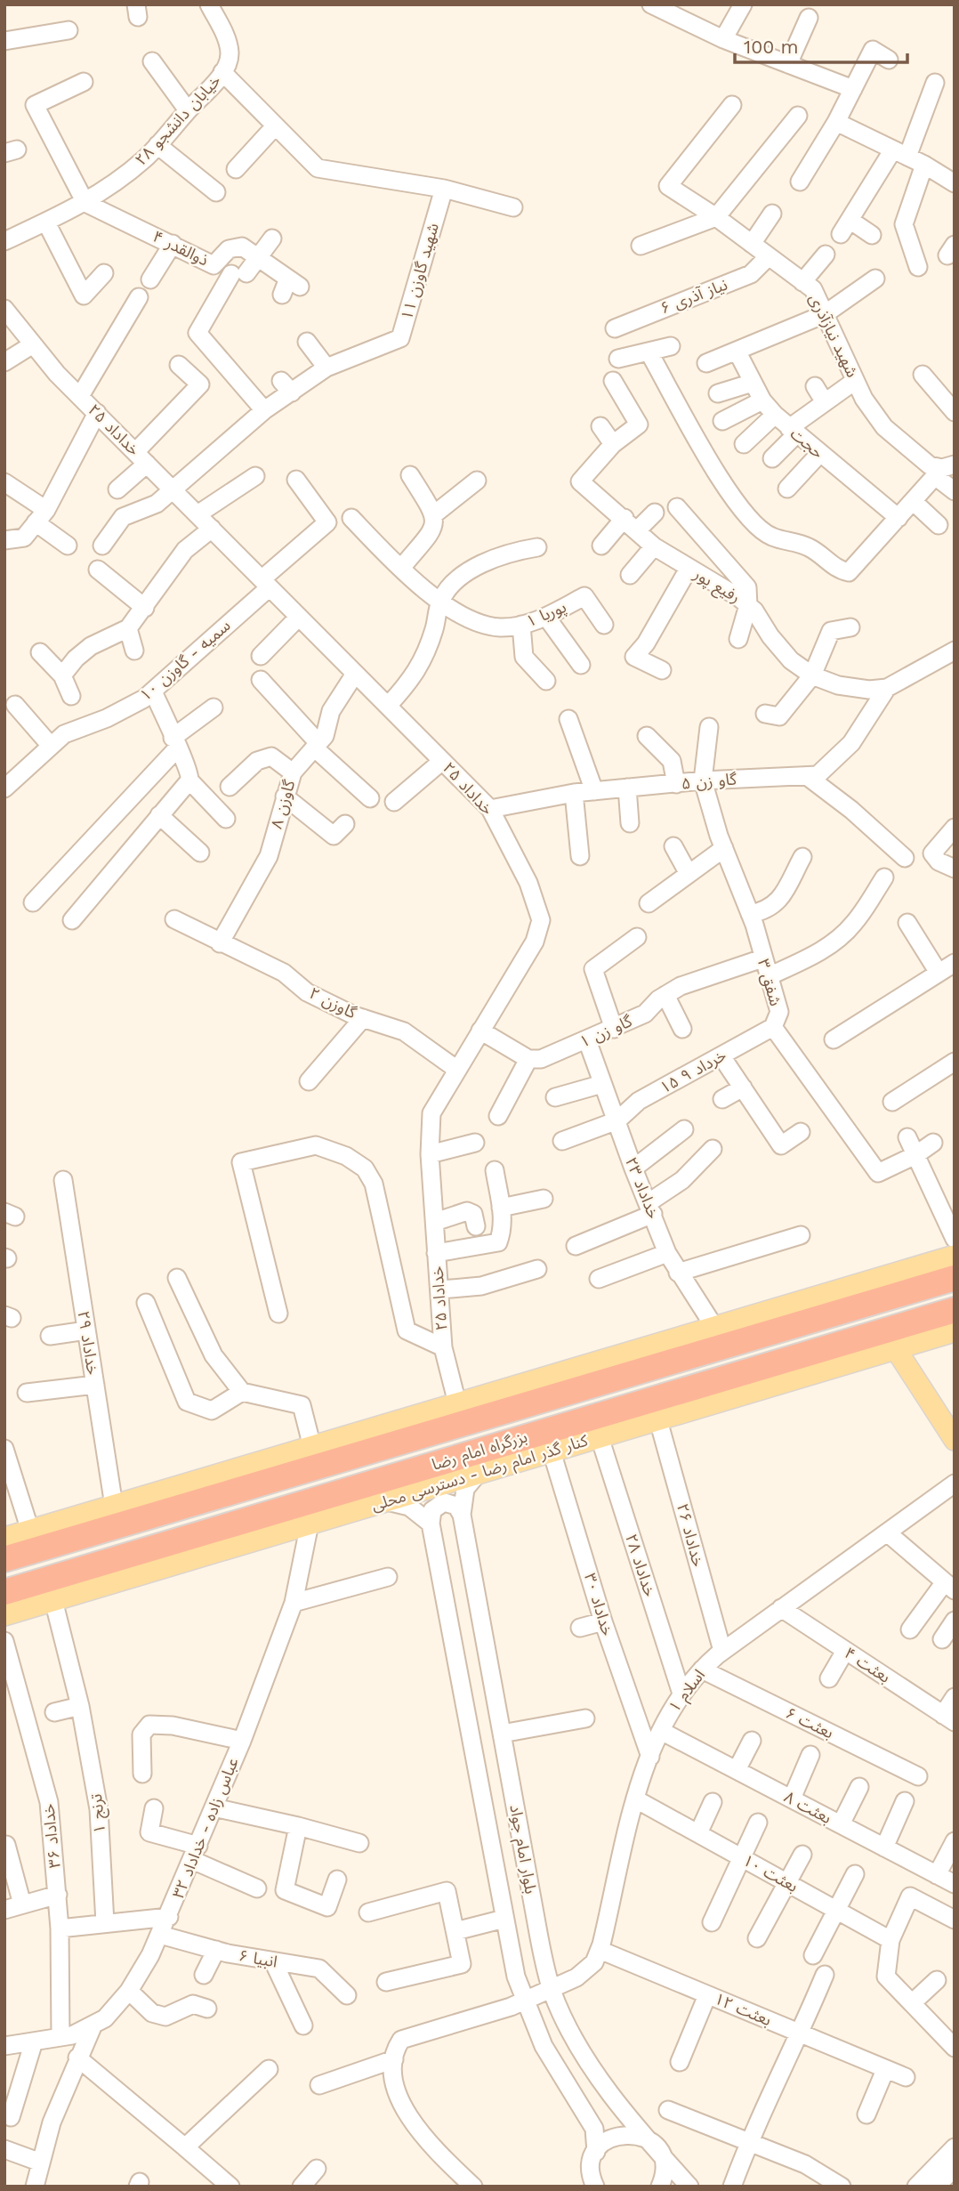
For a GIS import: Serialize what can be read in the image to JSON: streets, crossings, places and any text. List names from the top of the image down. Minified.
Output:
{"streets":{"highway":["بزرگراه امام رضا"],"main road":["کنار گذر امام رضا - دسترسی محلی"],"street":["خیابان دانشجو ۲۸","ذوالقدر ۴","شهید گاوزن ۱۱","نیاز آذری ۶","شهید نیازآذری","خداداد ۲۵","حجت","رفیع پور","پوریا ۱","سمیه - گاوزن ۱۰","گاو زن ۵","گاوزن ۸","شفق ۳","گاوزن ۲","گاو زن ۱","۱۵ خرداد ۹","خداداد ۲۳","خداداد ۲۹","خداداد ۲۶","خداداد ۲۸","خداداد ۳۰","بعثت ۴","اسلام ۱","بعثت ۶","بعثت ۸","ترنج ۱","عباس زاده - خداداد ۳۲","خداداد ۳۶","بلوار امام جواد","بعثت ۱۰","انبیا ۶","بعثت ۱۲"]},"crossings":[["خیابان دانشجو ۲۸","ذوالقدر ۴"],["شهید گاوزن ۱۱","خداداد ۲۵"],["نیاز آذری ۶","شهید نیازآذری"],["خداداد ۲۵","سمیه - گاوزن ۱۰"],["خداداد ۲۵","گاو زن ۵"],["خداداد ۲۵","گاوزن ۸"],["خداداد ۲۵","گاوزن ۲"],["خداداد ۲۵","بزرگراه امام رضا"],["رفیع پور","گاو زن ۵"],["گاو زن ۵","شفق ۳"],["گاوزن ۸","گاوزن ۲"],["شفق ۳","گاو زن ۱"],["شفق ۳","۱۵ خرداد ۹"],["گاو زن ۱","خداداد ۲۳"],["۱۵ خرداد ۹","خداداد ۲۳"],["بزرگراه امام رضا","کنار گذر امام رضا - دسترسی محلی"],["کنار گذر امام رضا - دسترسی محلی","خداداد ۲۶"],["کنار گذر امام رضا - دسترسی محلی","خداداد ۲۸"],["کنار گذر امام رضا - دسترسی محلی","خداداد ۳۰"],["کنار گذر امام رضا - دسترسی محلی","ترنج ۱"],["کنار گذر امام رضا - دسترسی محلی","عباس زاده - خداداد ۳۲"],["کنار گذر امام رضا - دسترسی محلی","بلوار امام جواد"],["خداداد ۲۶","اسلام ۱"],["خداداد ۲۸","اسلام ۱"],["خداداد ۳۰","اسلام ۱"],["بعثت ۴","اسلام ۱"],["اسلام ۱","بعثت ۶"],["اسلام ۱","بعثت ۸"],["اسلام ۱","بلوار امام جواد"],["اسلام ۱","بعثت ۱۰"],["اسلام ۱","بعثت ۱۲"],["عباس زاده - خداداد ۳۲","خداداد ۳۶"],["عباس زاده - خداداد ۳۲","انبیا ۶"]],"scale_bar":"100 m"}
